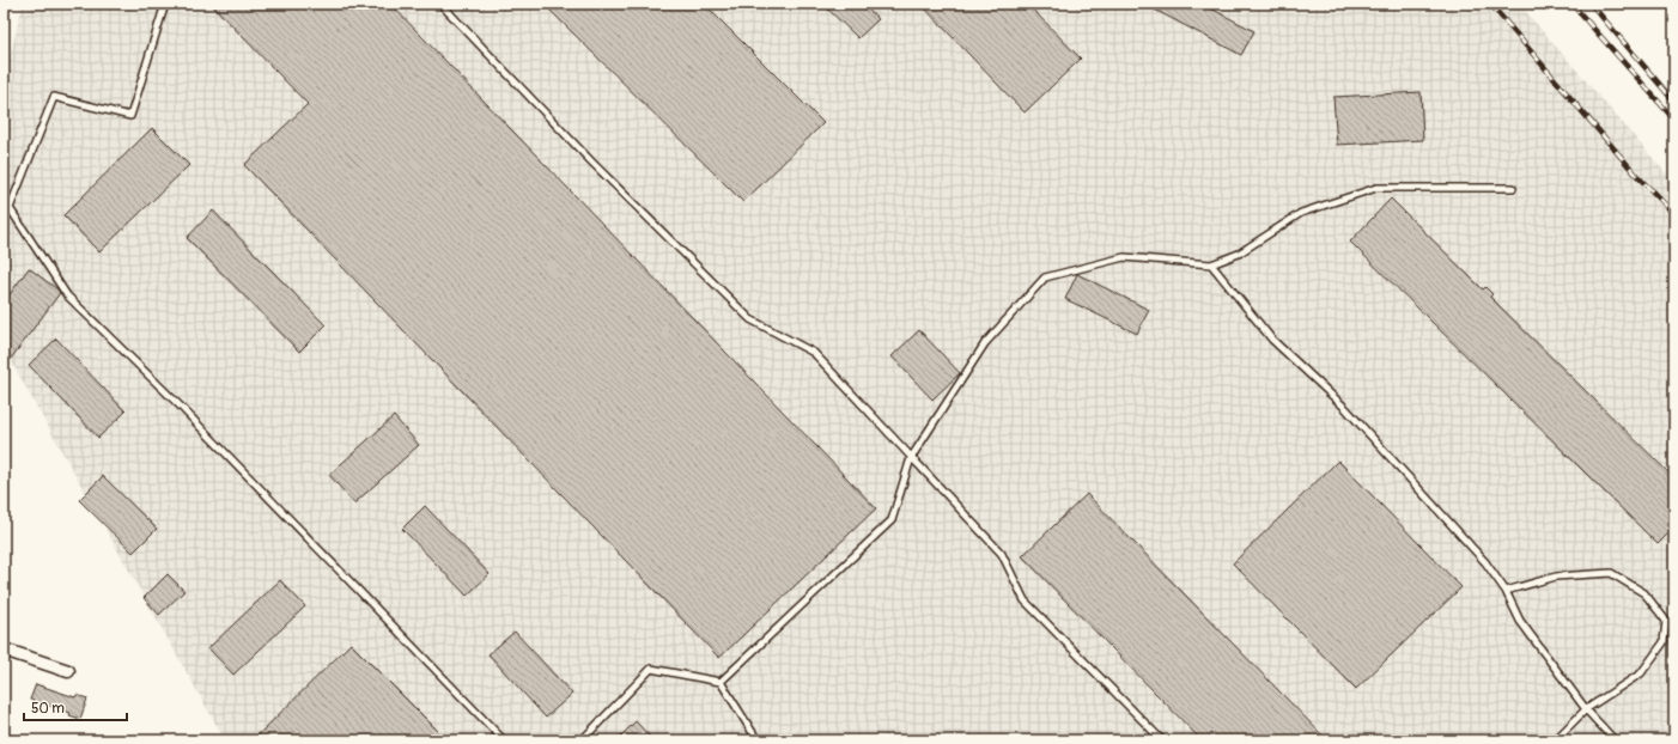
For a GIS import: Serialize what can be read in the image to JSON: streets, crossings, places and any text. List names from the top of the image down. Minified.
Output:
{"scale_bar":"50 m"}
